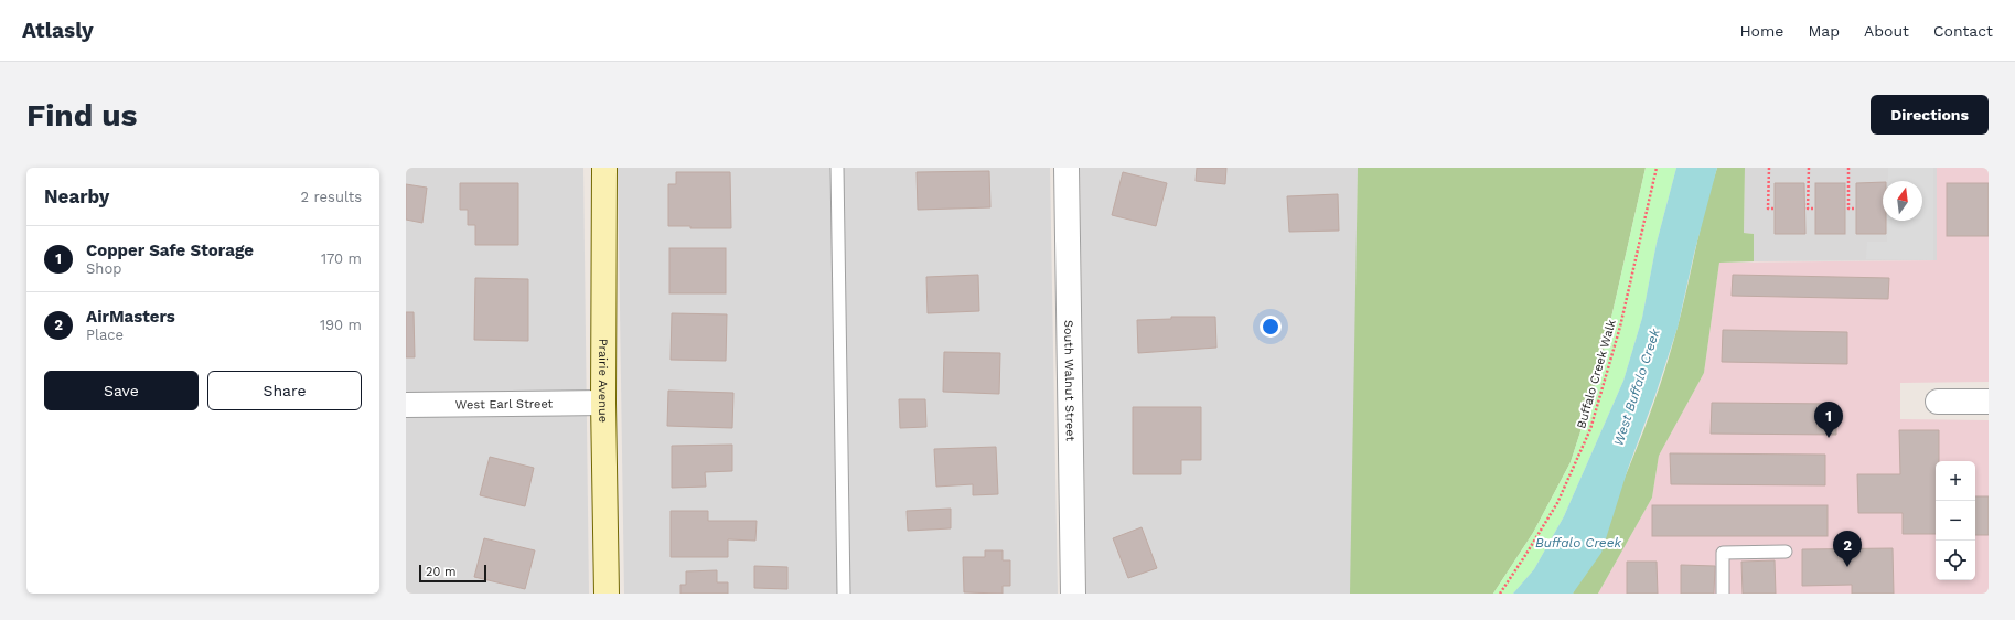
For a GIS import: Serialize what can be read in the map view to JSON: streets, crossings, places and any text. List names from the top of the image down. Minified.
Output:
{"streets":{"street":["Prairie Avenue","South Walnut Street","West Earl Street"],"path":["Buffalo Creek Walk"]},"crossings":[["Prairie Avenue","West Earl Street"]],"water":["West Buffalo Creek","Buffalo Creek"],"scale_bar":"20 m","north":"top","page":{"header":"Atlasly","nav":["Home","Map","About","Contact"],"buttons":["Directions",["Save","Share"]],"title":"Find us","heading":["Nearby","2 results"],"list":[{"mark":"1","name":"Copper Safe Storage","note":"Shop","value":"170 m"},{"mark":"2","name":"AirMasters","note":"Place","value":"190 m"}],"pins":["1","2"],"map_buttons":["+","−"],"scale":"20 m"}}
